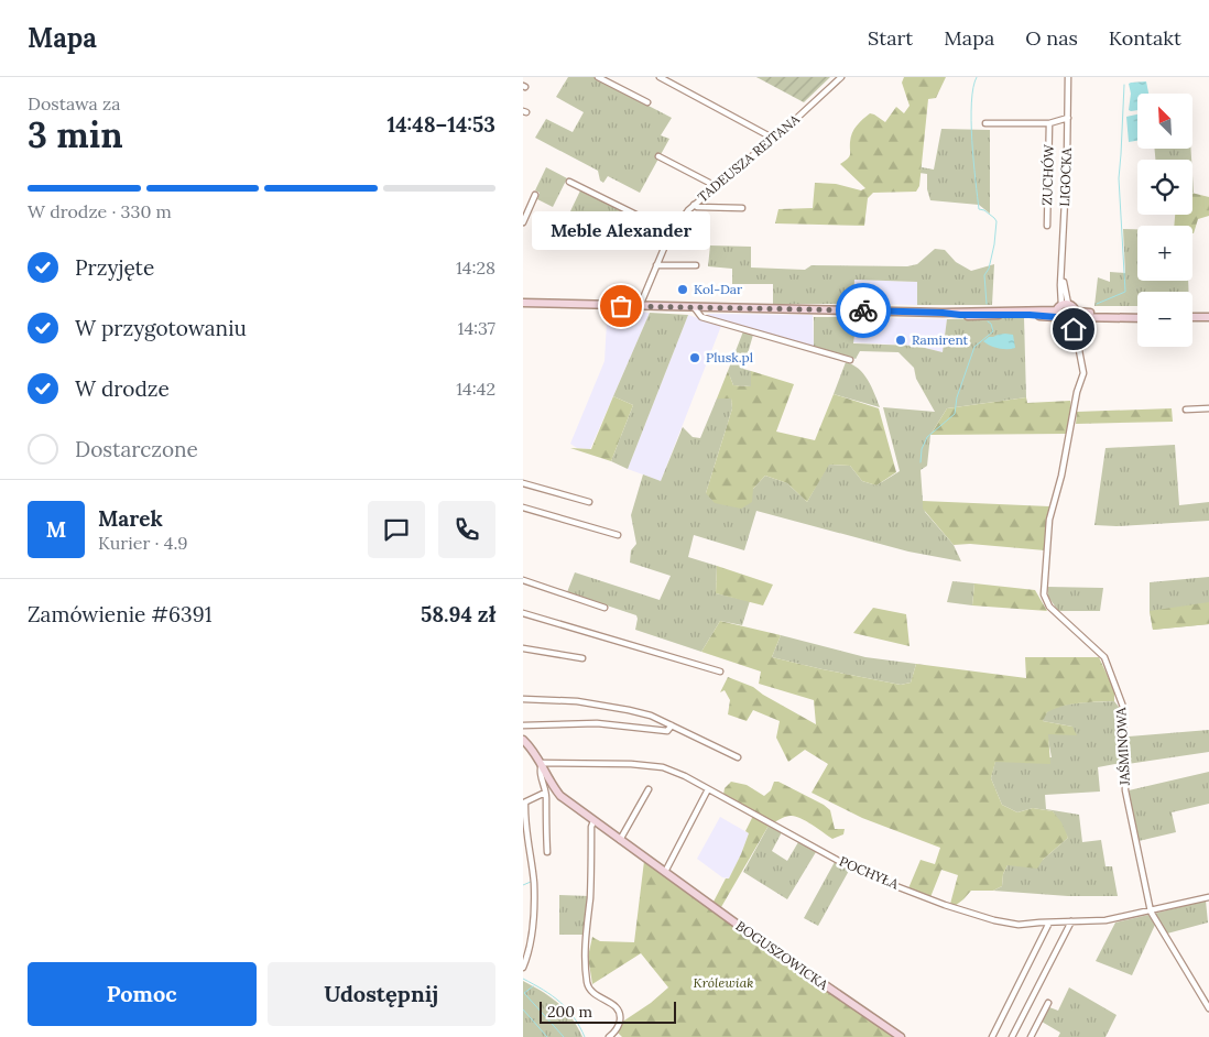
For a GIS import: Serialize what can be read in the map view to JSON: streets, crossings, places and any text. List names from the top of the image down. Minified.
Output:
{"streets":{"main road":["BOGUSZOWICKA"],"street":["TADEUSZA REJTANA","ZUCHÓW","LIGOCKA","JAŚMINOWA","POCHYŁA"]},"crossings":[["JAŚMINOWA","POCHYŁA"],["POCHYŁA","BOGUSZOWICKA"]],"parks":["Królewiak"],"places":["Kol-Dar","Meble Alexander","Ramirent","Plusk.pl"],"scale_bar":"200 m","north":"top left","page":{"header":"Mapa","nav":["Start","Mapa","O nas","Kontakt"],"heading":["3 min","Dostawa za","14:48–14:53"],"panel":["Marek","Kurier · 4.9","Zamówienie #6391","58.94 zł"],"map_buttons":["+","−"],"bar":"W drodze · 330 m","bubble":"Meble Alexander","list":[["Przyjęte","14:28"],["W przygotowaniu","14:37"],["W drodze","14:42"],"Dostarczone"],"round":"M","buttons":["Pomoc","Udostępnij"],"scale":"200 m"}}
